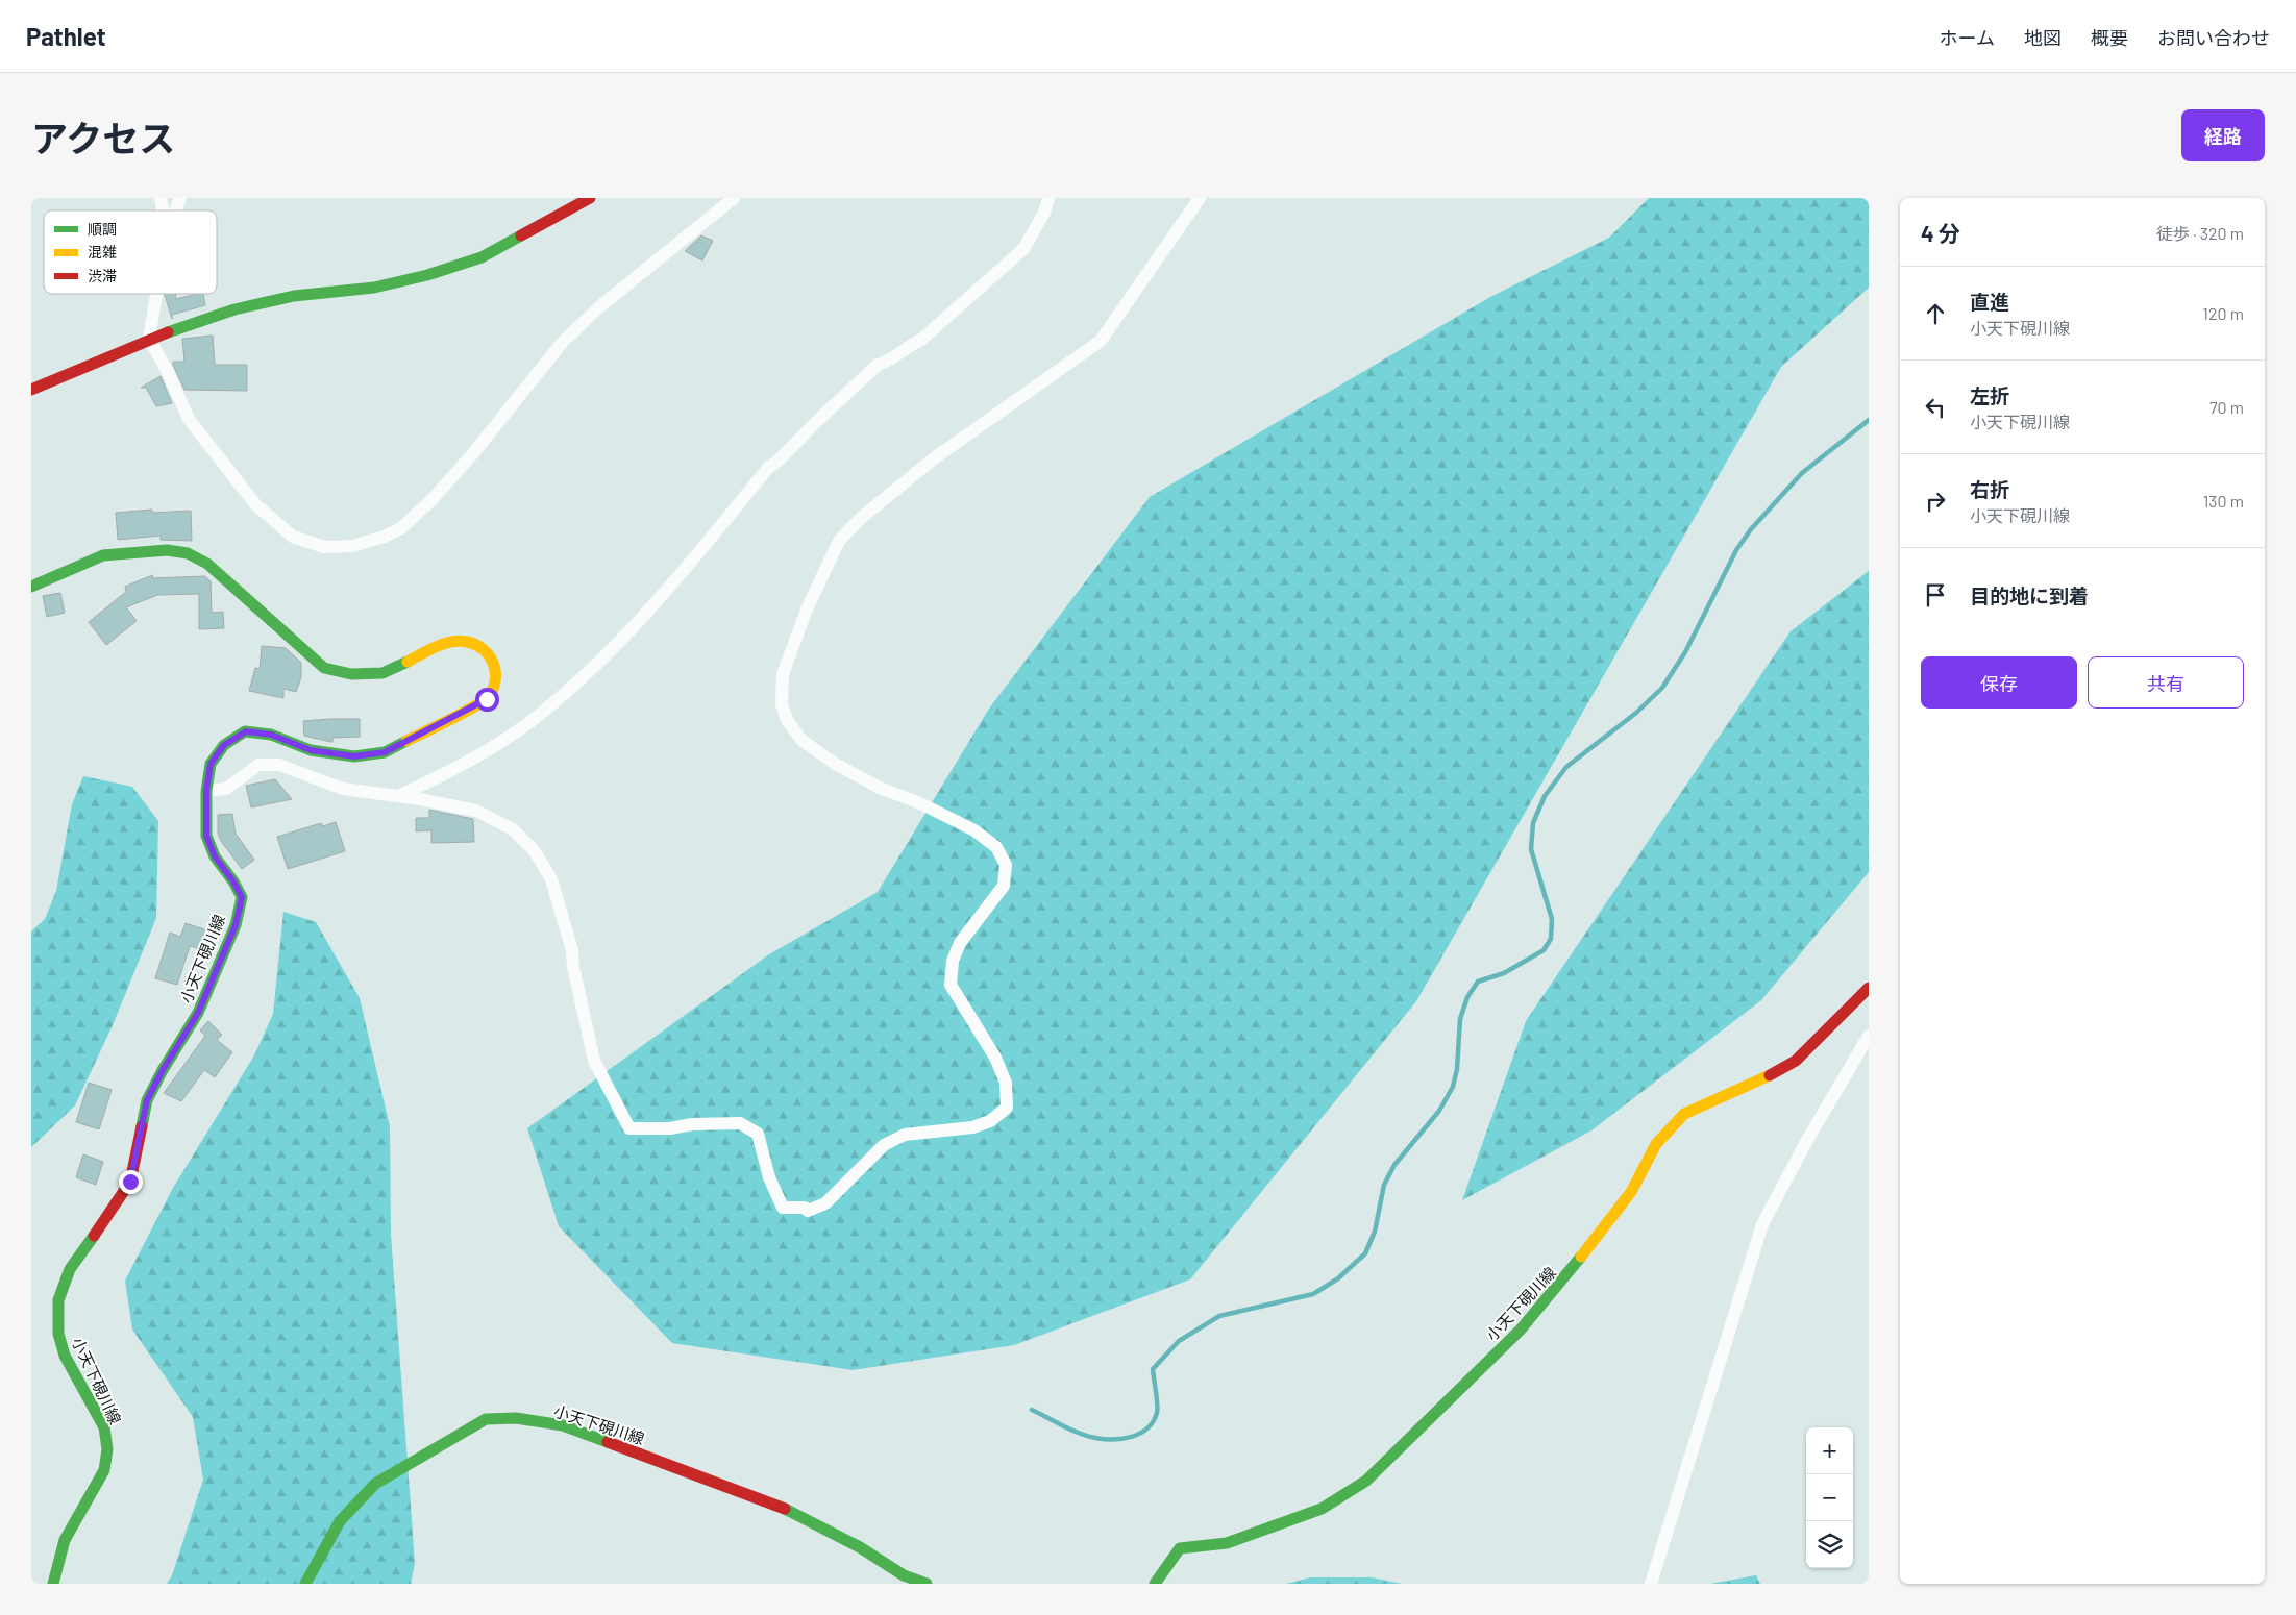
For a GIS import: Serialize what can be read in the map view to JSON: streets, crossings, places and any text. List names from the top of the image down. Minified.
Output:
{"streets":{"main road":["小天下硯川線"]},"legend":["順調","混雑","渋滞"],"page":{"header":"Pathlet","nav":["ホーム","地図","概要","お問い合わせ"],"title":"アクセス","buttons":["経路",["保存","共有"]],"heading":["4 分","徒歩 · 320 m"],"list":[["直進","小天下硯川線","120 m"],["左折","小天下硯川線","70 m"],["右折","小天下硯川線","130 m"],"目的地に到着"],"map_buttons":["+","−"]}}
